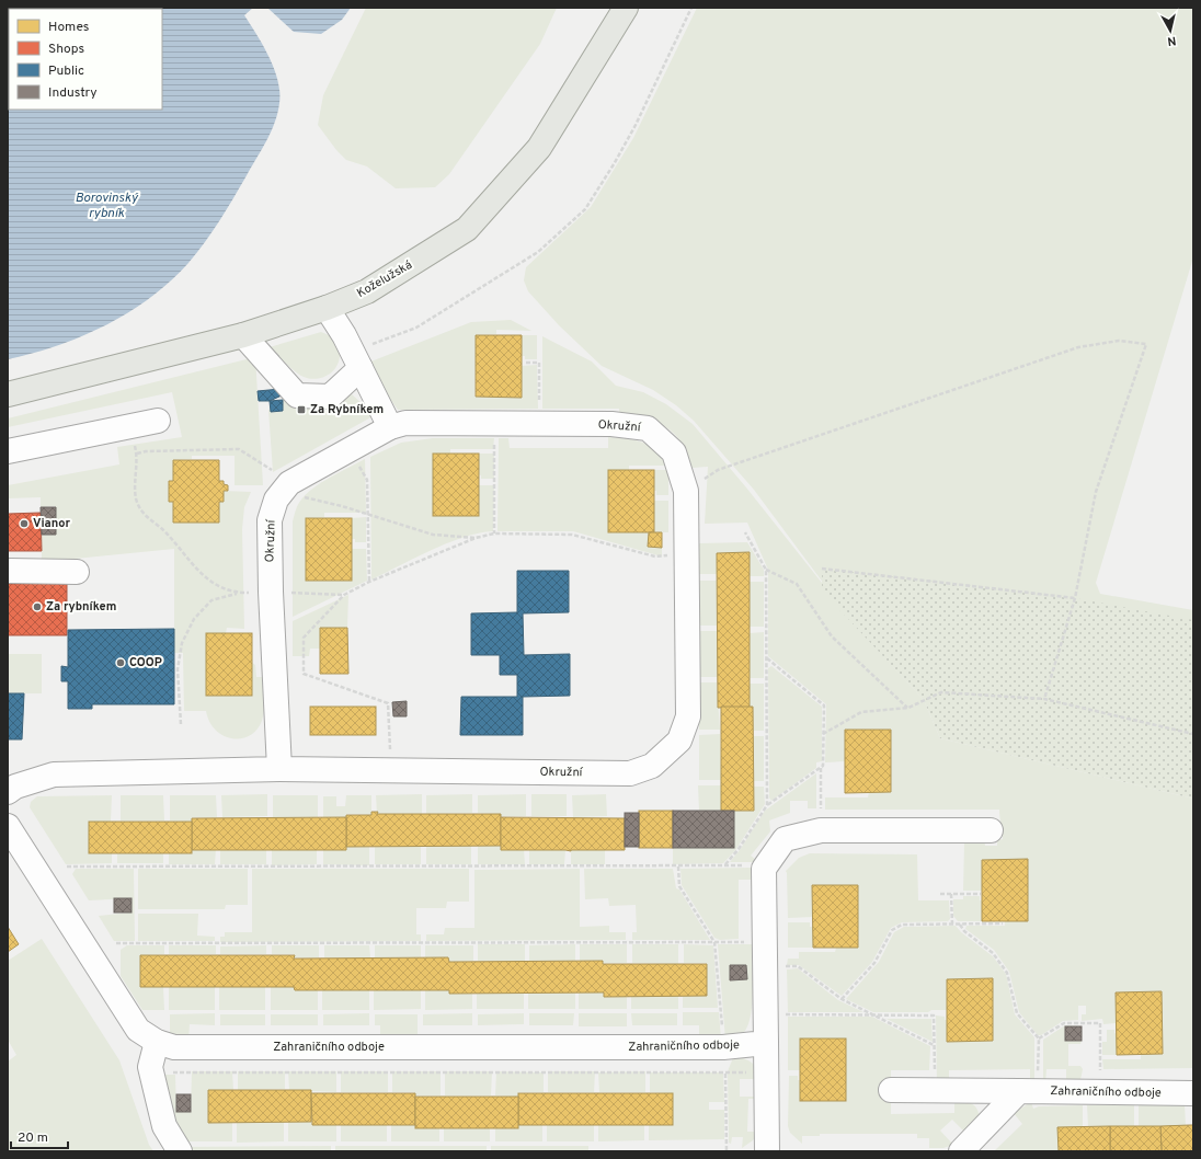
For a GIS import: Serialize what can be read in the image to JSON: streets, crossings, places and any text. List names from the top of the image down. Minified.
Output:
{"streets":{"main road":["Koželužská"],"street":["Okružní","Zahraničního odboje"]},"water":["Borovinský rybník"],"places":{"transit":["Za Rybníkem"],"other":["Vianor","Za rybníkem","COOP"]},"legend":["Homes","Shops","Public","Industry"],"scale_bar":"20 m","north":"bottom"}
